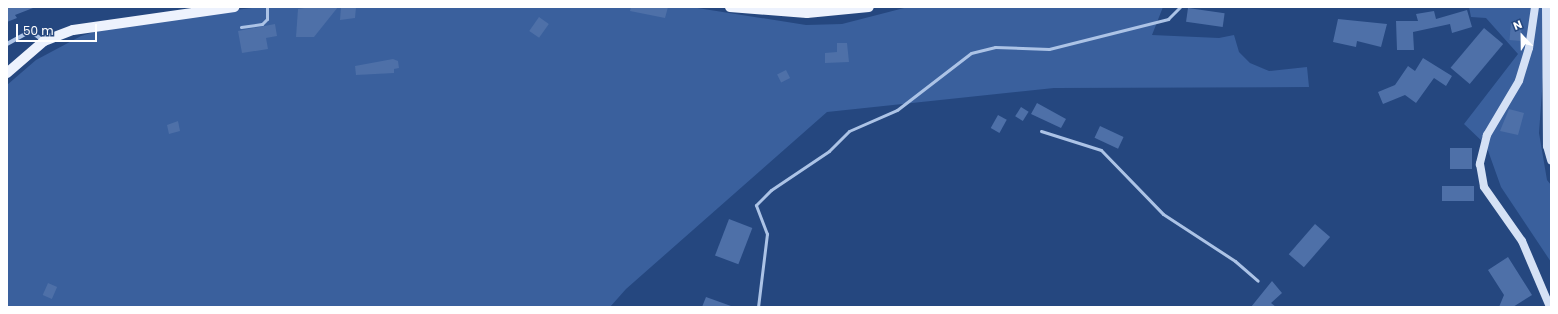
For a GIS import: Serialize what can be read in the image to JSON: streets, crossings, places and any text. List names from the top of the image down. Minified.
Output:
{"scale_bar":"50 m","north":"top"}
